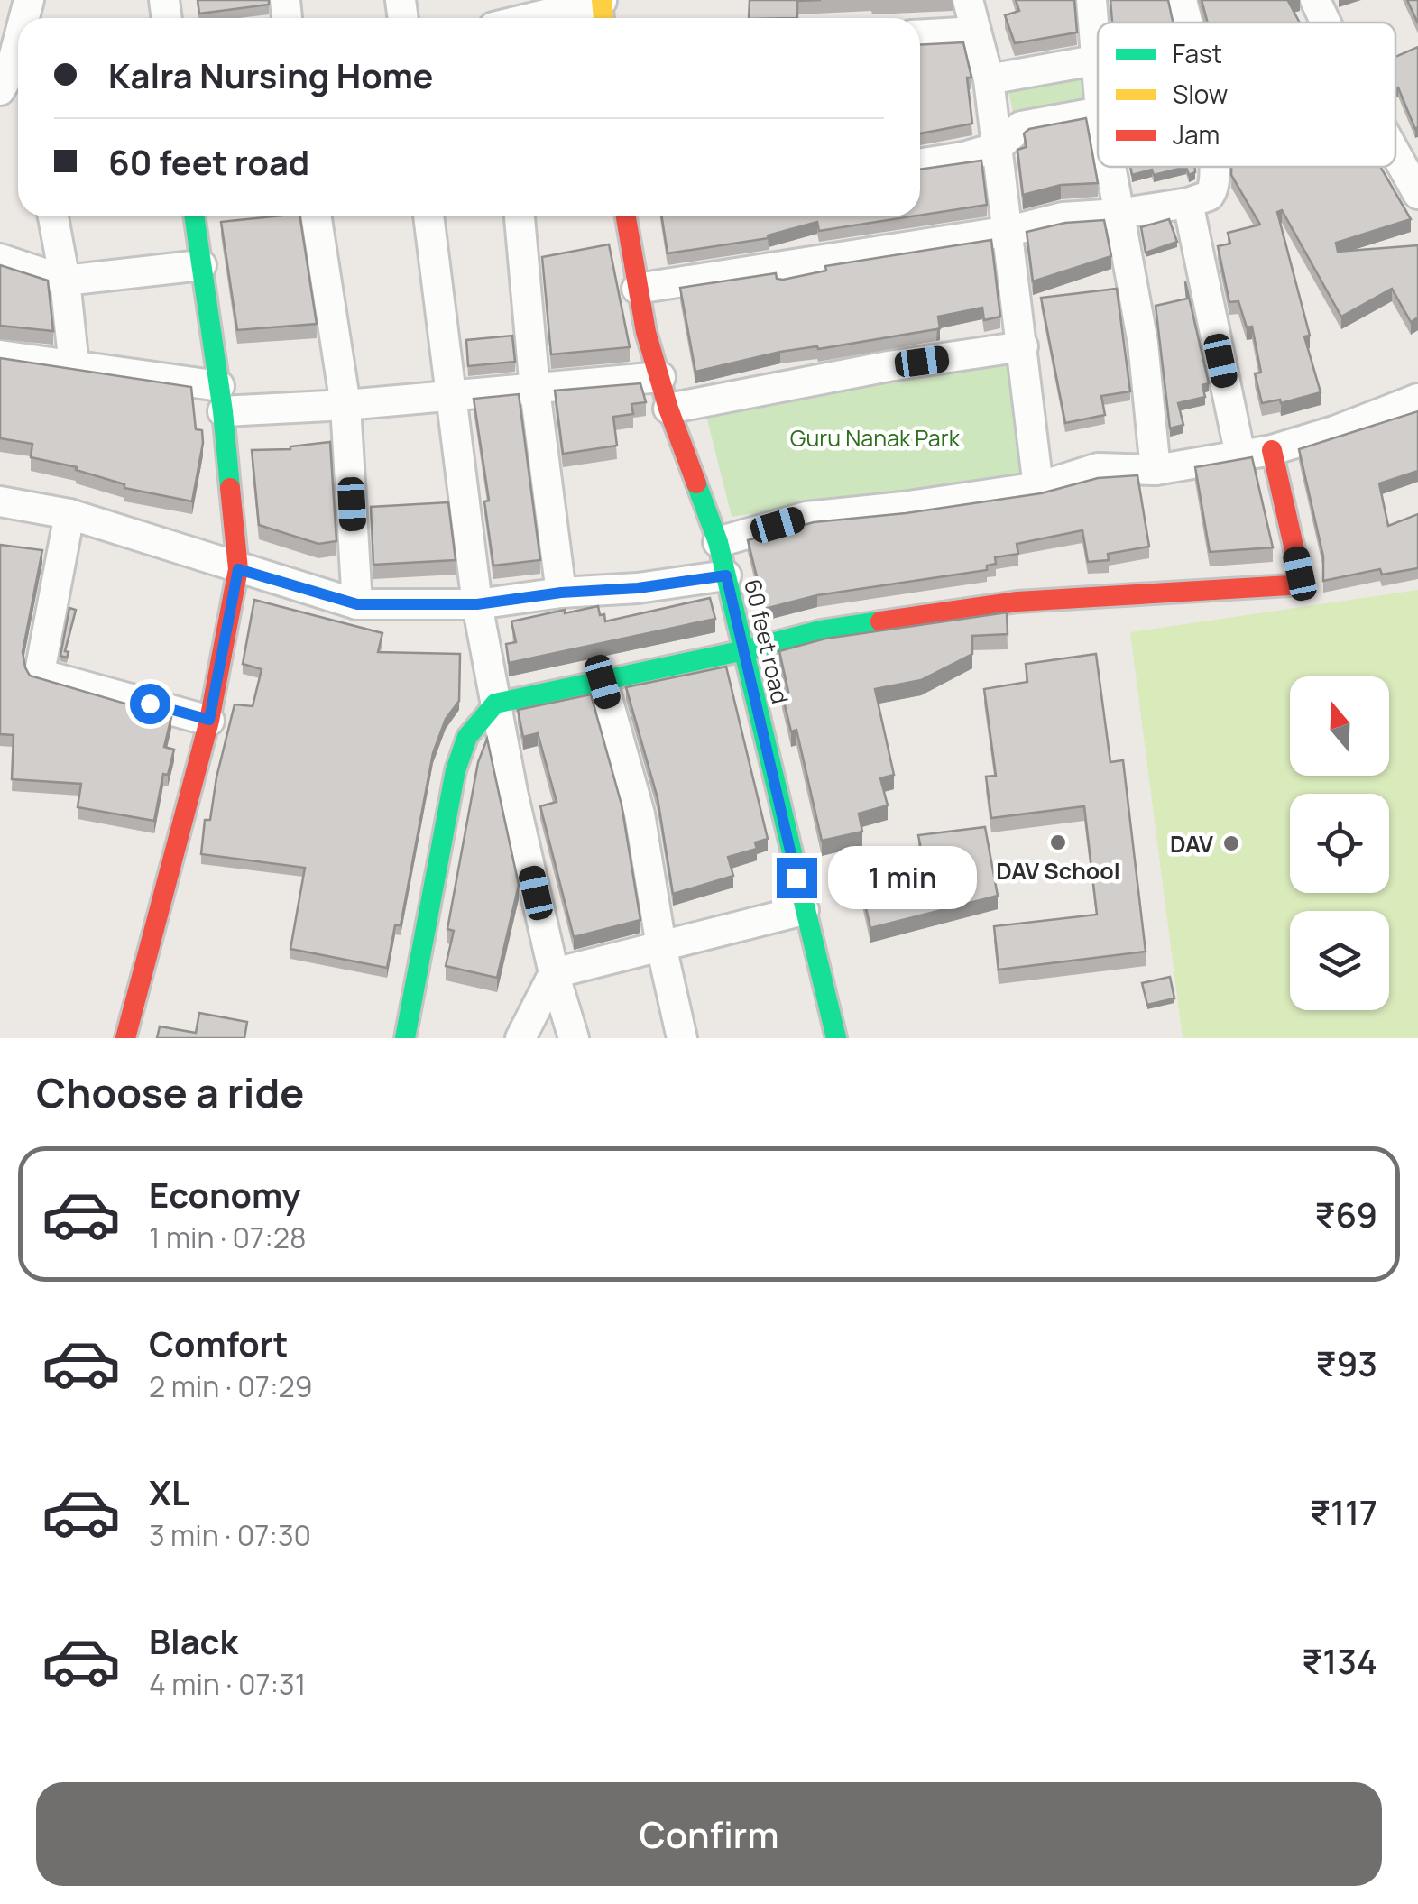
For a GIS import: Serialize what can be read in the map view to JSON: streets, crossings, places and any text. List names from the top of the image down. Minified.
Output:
{"streets":{"street":["60 feet road"]},"parks":["Guru Nanak Park"],"places":["DAV School","DAV"],"legend":["Fast","Slow","Jam"],"north":"top","page":{"banner":["Kalra Nursing Home","60 feet road"],"bubble":"1 min","heading":"Choose a ride","list":[{"name":"Economy","note":"1 min · 07:28","value":"₹69"},{"name":"Comfort","note":"2 min · 07:29","value":"₹93"},{"name":"XL","note":"3 min · 07:30","value":"₹117"},{"name":"Black","note":"4 min · 07:31","value":"₹134"}],"buttons":"Confirm"}}
